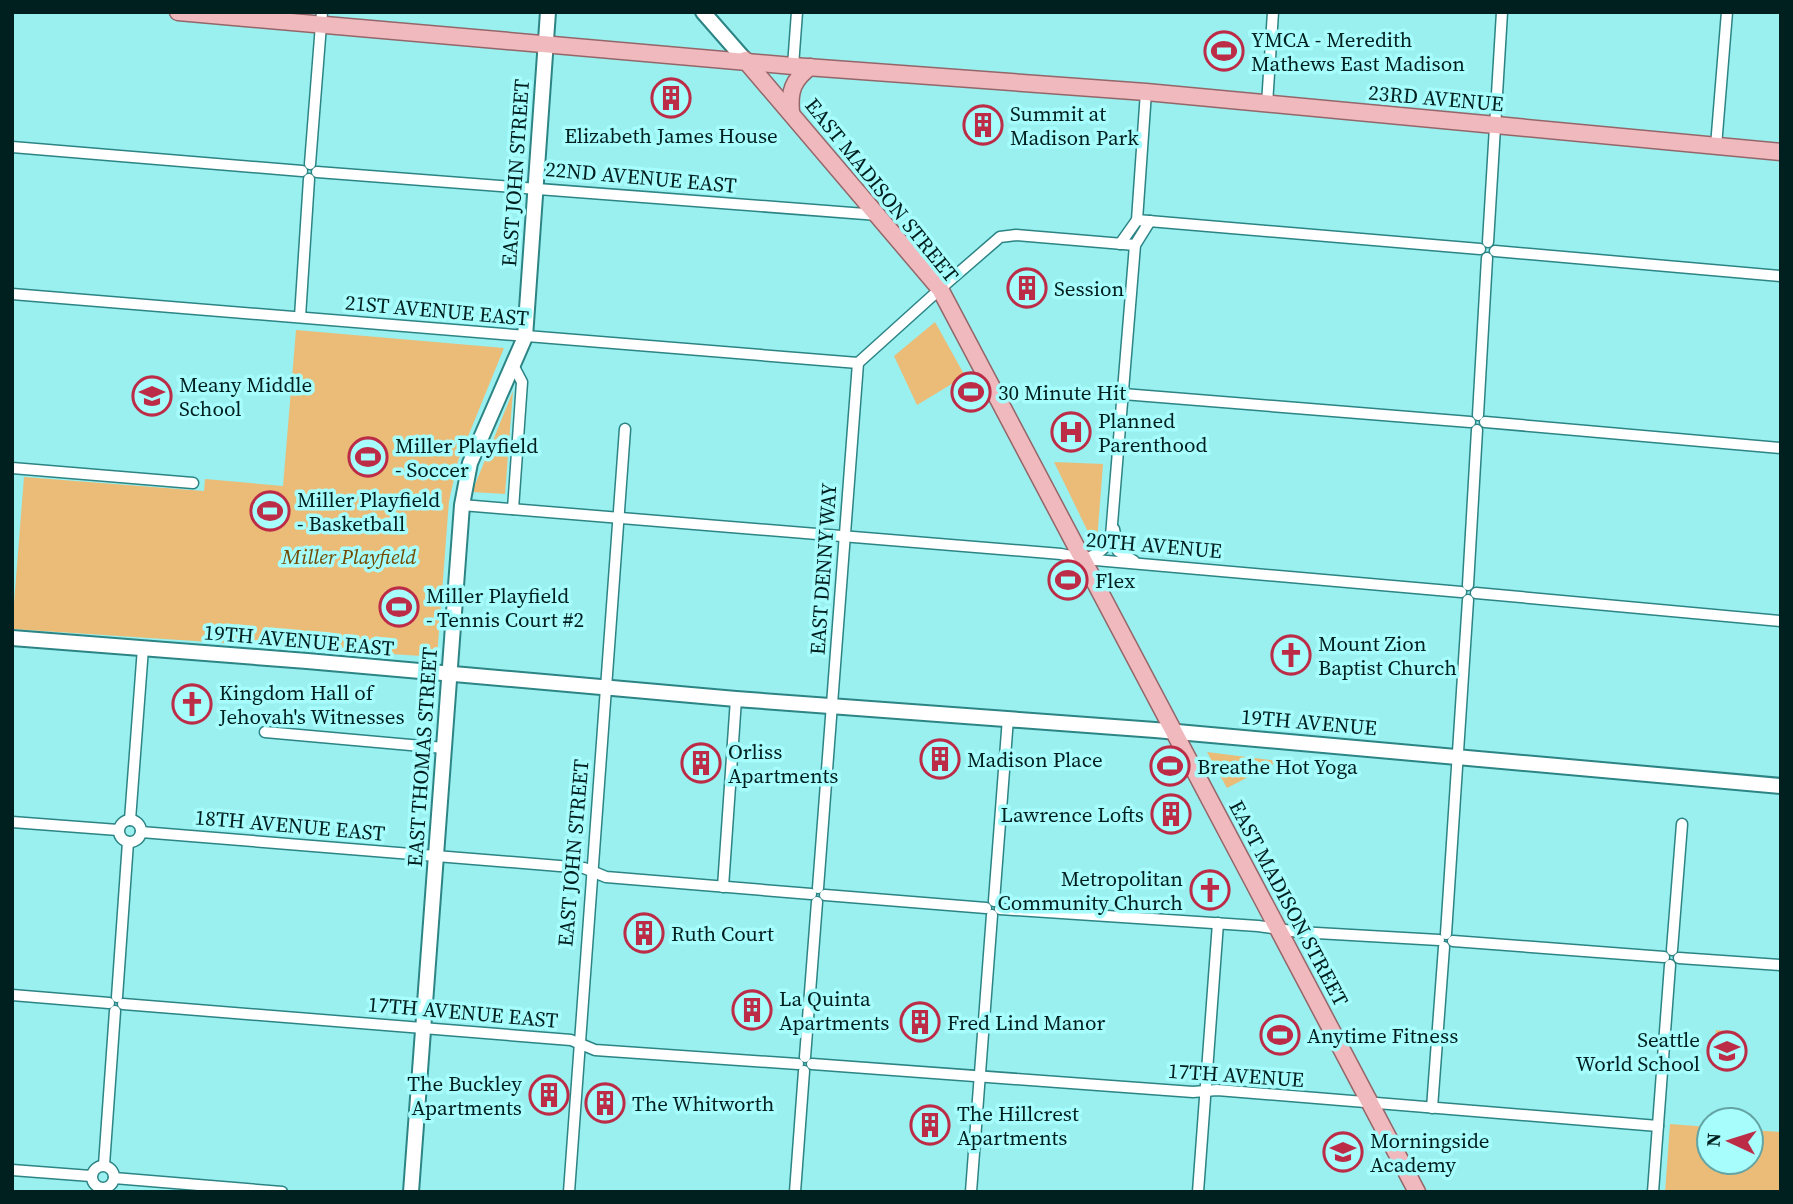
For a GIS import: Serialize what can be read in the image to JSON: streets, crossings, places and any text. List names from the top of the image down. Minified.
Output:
{"streets":{"main road":["23RD AVENUE","EAST MADISON STREET"],"street":["EAST JOHN STREET","22ND AVENUE EAST","21ST AVENUE EAST","20TH AVENUE","EAST DENNY WAY","19TH AVENUE EAST","19TH AVENUE","EAST THOMAS STREET","18TH AVENUE EAST","17TH AVENUE EAST","17TH AVENUE"]},"crossings":[["23RD AVENUE","EAST JOHN STREET"],["23RD AVENUE","EAST MADISON STREET"],["EAST JOHN STREET","22ND AVENUE EAST"],["EAST JOHN STREET","21ST AVENUE EAST"],["EAST JOHN STREET","20TH AVENUE"],["EAST JOHN STREET","19TH AVENUE EAST"],["EAST JOHN STREET","EAST THOMAS STREET"],["EAST JOHN STREET","18TH AVENUE EAST"],["EAST JOHN STREET","17TH AVENUE EAST"],["22ND AVENUE EAST","EAST MADISON STREET"],["EAST MADISON STREET","20TH AVENUE"],["EAST MADISON STREET","19TH AVENUE"],["EAST MADISON STREET","18TH AVENUE EAST"],["EAST MADISON STREET","17TH AVENUE"],["21ST AVENUE EAST","EAST DENNY WAY"],["21ST AVENUE EAST","EAST THOMAS STREET"],["20TH AVENUE","EAST DENNY WAY"],["20TH AVENUE","EAST THOMAS STREET"],["EAST DENNY WAY","19TH AVENUE EAST"],["EAST DENNY WAY","19TH AVENUE"],["EAST DENNY WAY","18TH AVENUE EAST"],["EAST DENNY WAY","17TH AVENUE EAST"],["EAST DENNY WAY","17TH AVENUE"],["19TH AVENUE EAST","19TH AVENUE"],["19TH AVENUE EAST","EAST THOMAS STREET"],["EAST THOMAS STREET","18TH AVENUE EAST"],["EAST THOMAS STREET","17TH AVENUE EAST"],["17TH AVENUE EAST","17TH AVENUE"]],"parks":["Miller Playfield"],"places":{"sports":["YMCA - Meredith Mathews East Madison","30 Minute Hit","Miller Playfield - Soccer","Miller Playfield - Basketball","Flex","Miller Playfield - Tennis Court #2","Breathe Hot Yoga","Anytime Fitness"],"building":["Elizabeth James House","Summit at Madison Park","Session","Madison Place","Orliss Apartments","Lawrence Lofts","Ruth Court","La Quinta Apartments","Fred Lind Manor","The Buckley Apartments","The Whitworth","The Hillcrest Apartments"],"school or university":["Meany Middle School","Seattle World School","Morningside Academy"],"hospital":["Planned Parenthood"],"church":["Mount Zion Baptist Church","Kingdom Hall of Jehovah's Witnesses","Metropolitan Community Church"]},"north":"left"}
